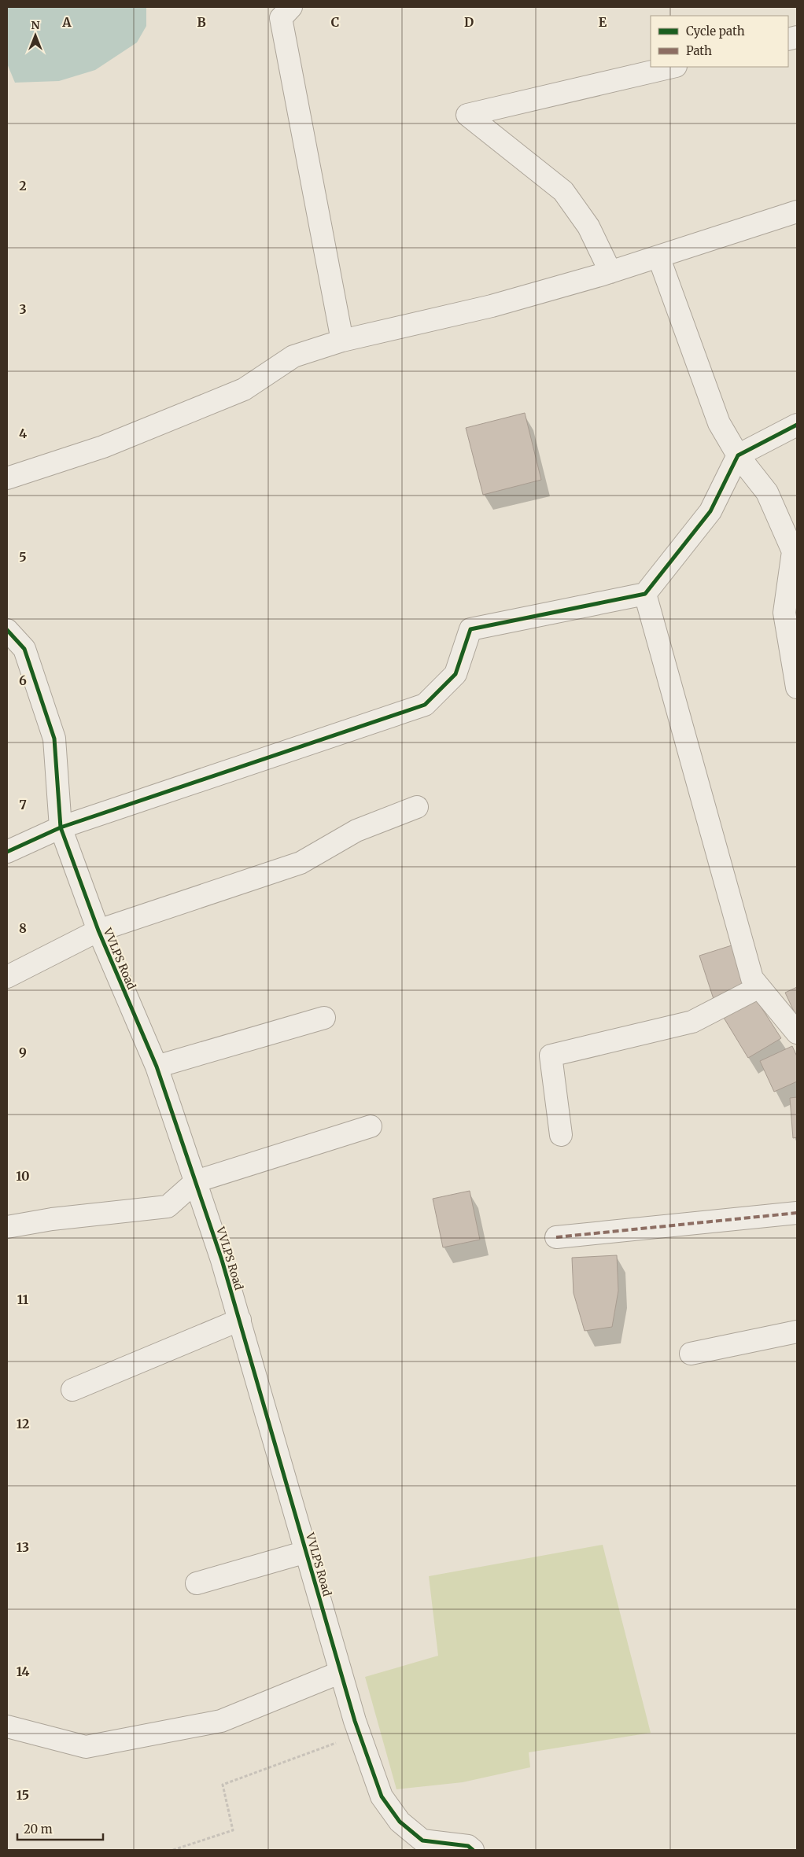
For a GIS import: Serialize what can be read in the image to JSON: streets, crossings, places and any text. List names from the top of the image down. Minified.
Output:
{"streets":{"street":["VVLPS Road"]},"legend":["Cycle path","Path"],"scale_bar":"20 m","north":"top","grid":{"columns":["A","B","C","D","E"],"rows":["2","3","4","5","6","7","8","9","10","11","12","13","14","15"]}}
